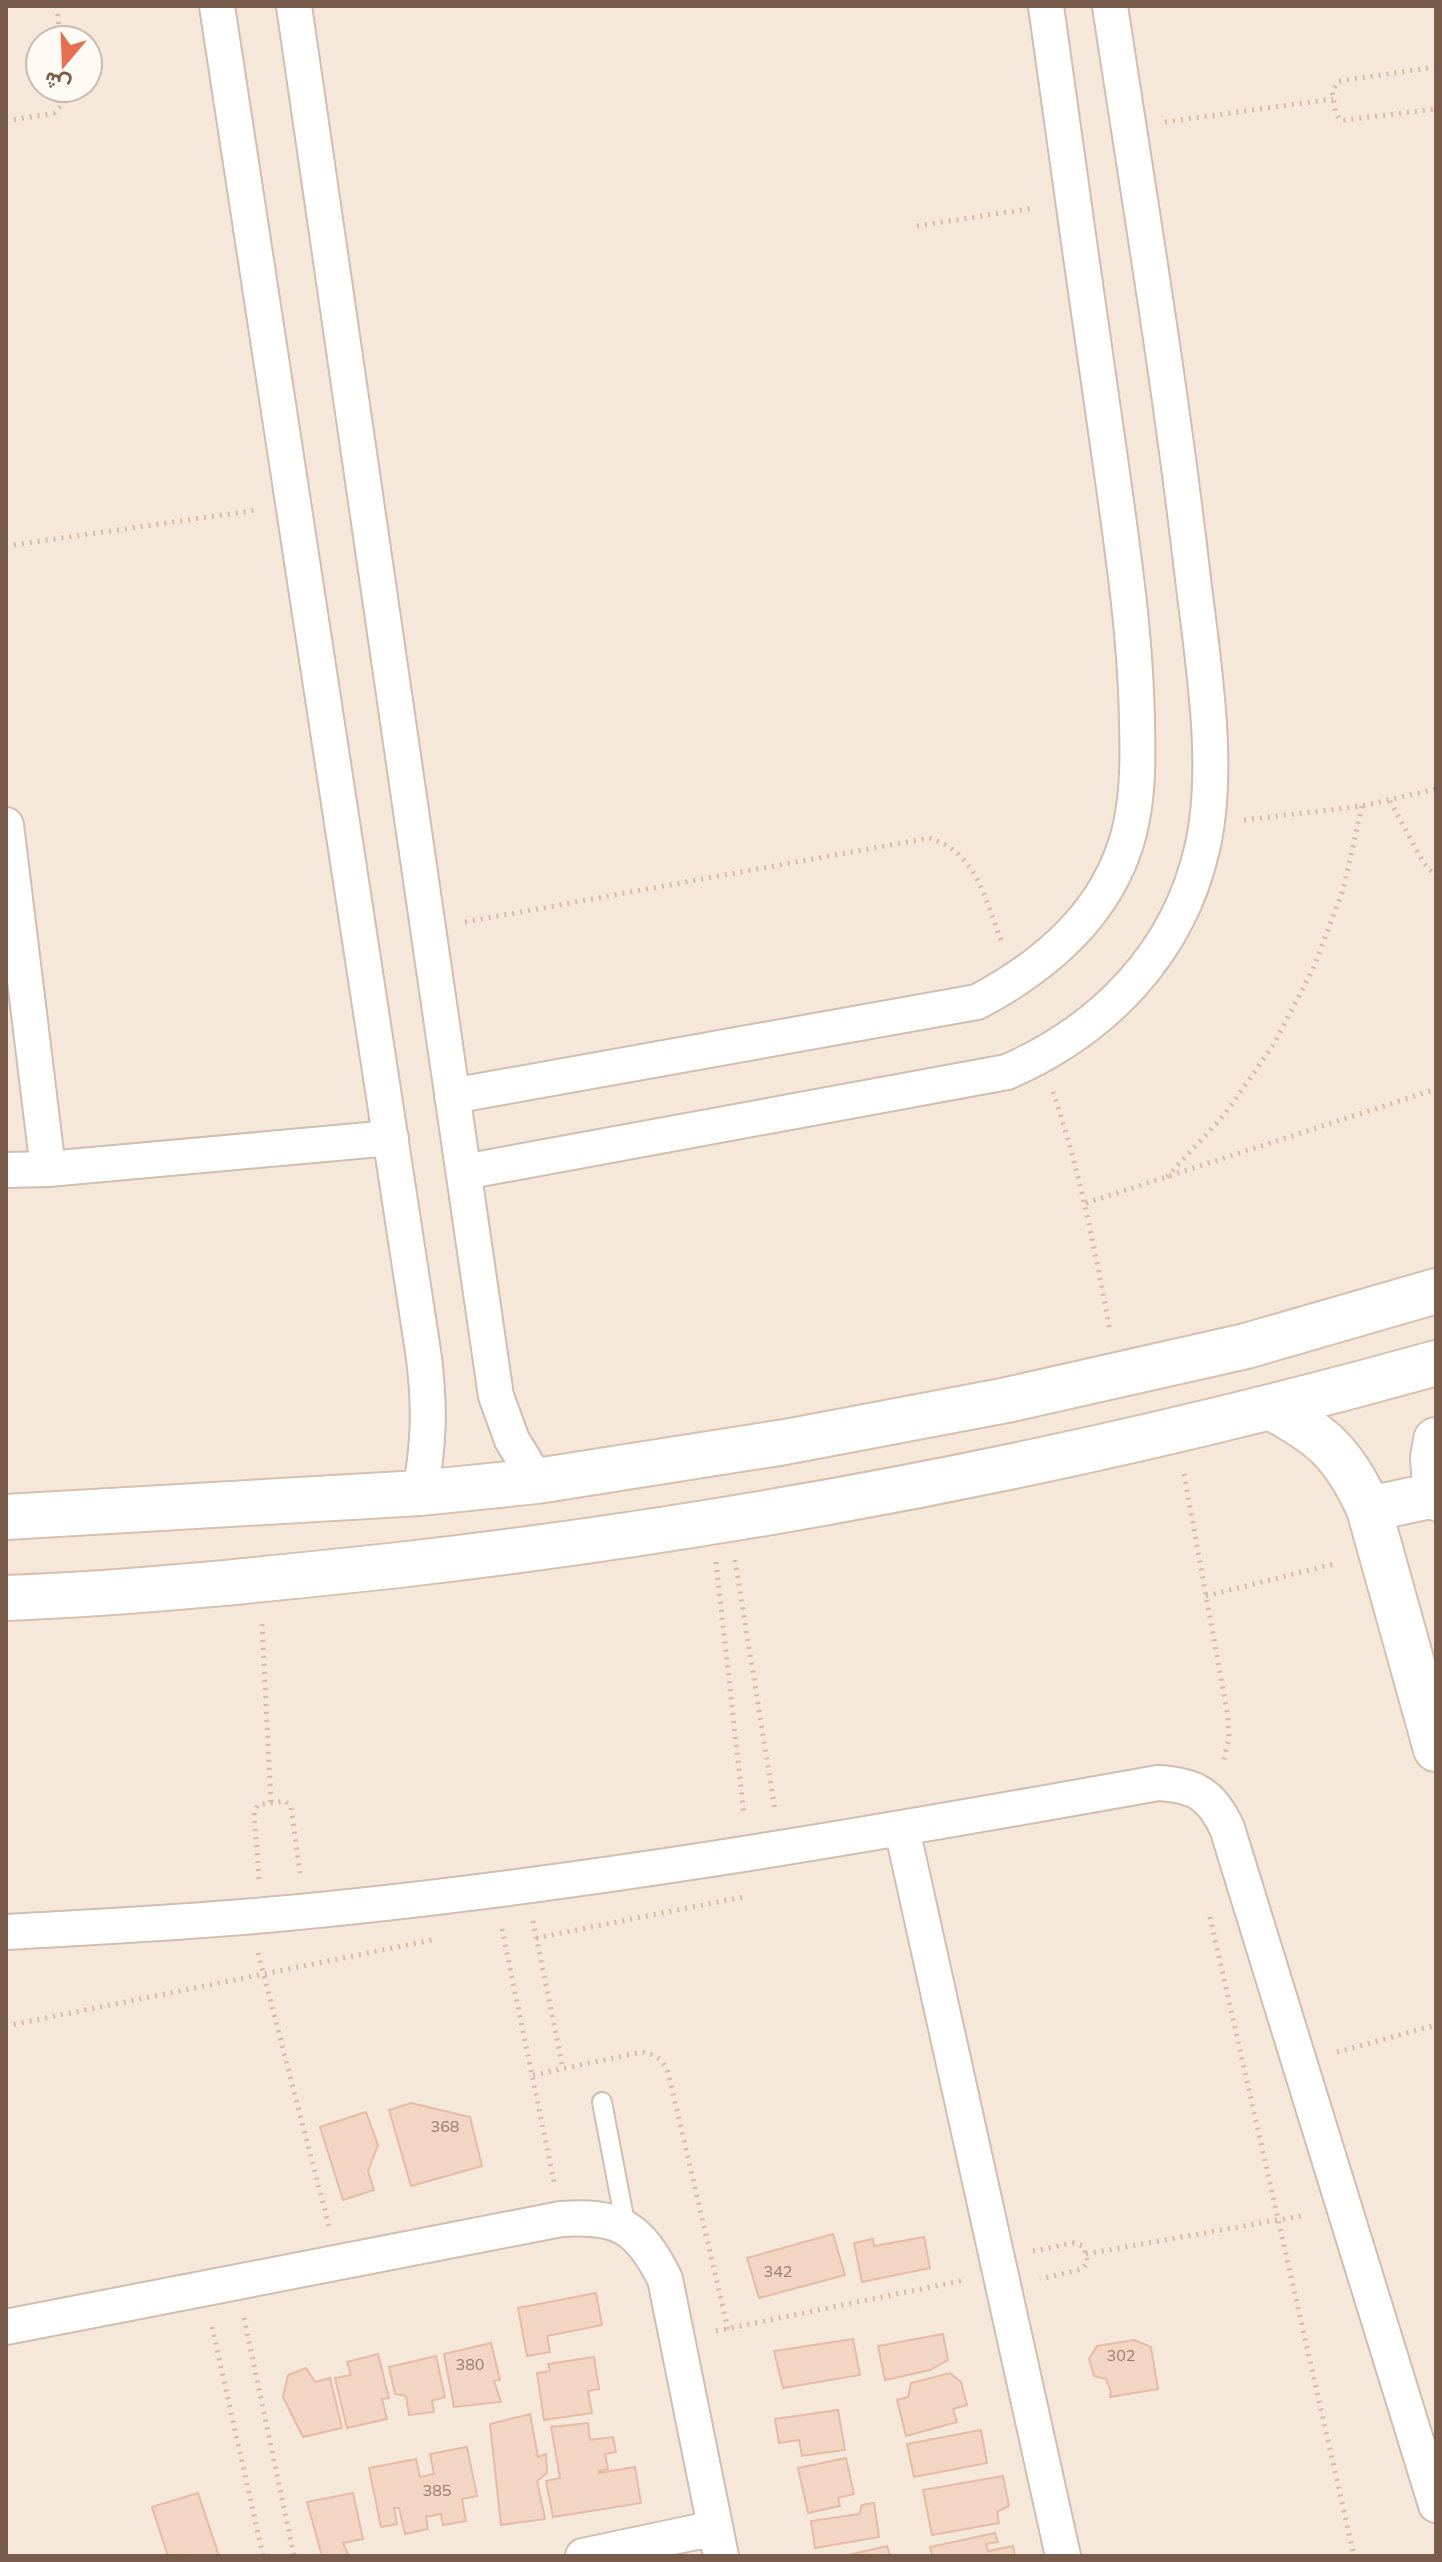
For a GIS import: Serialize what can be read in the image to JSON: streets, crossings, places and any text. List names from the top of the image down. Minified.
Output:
{"house_numbers":["368","342","302","380","385"],"north":"bottom"}
